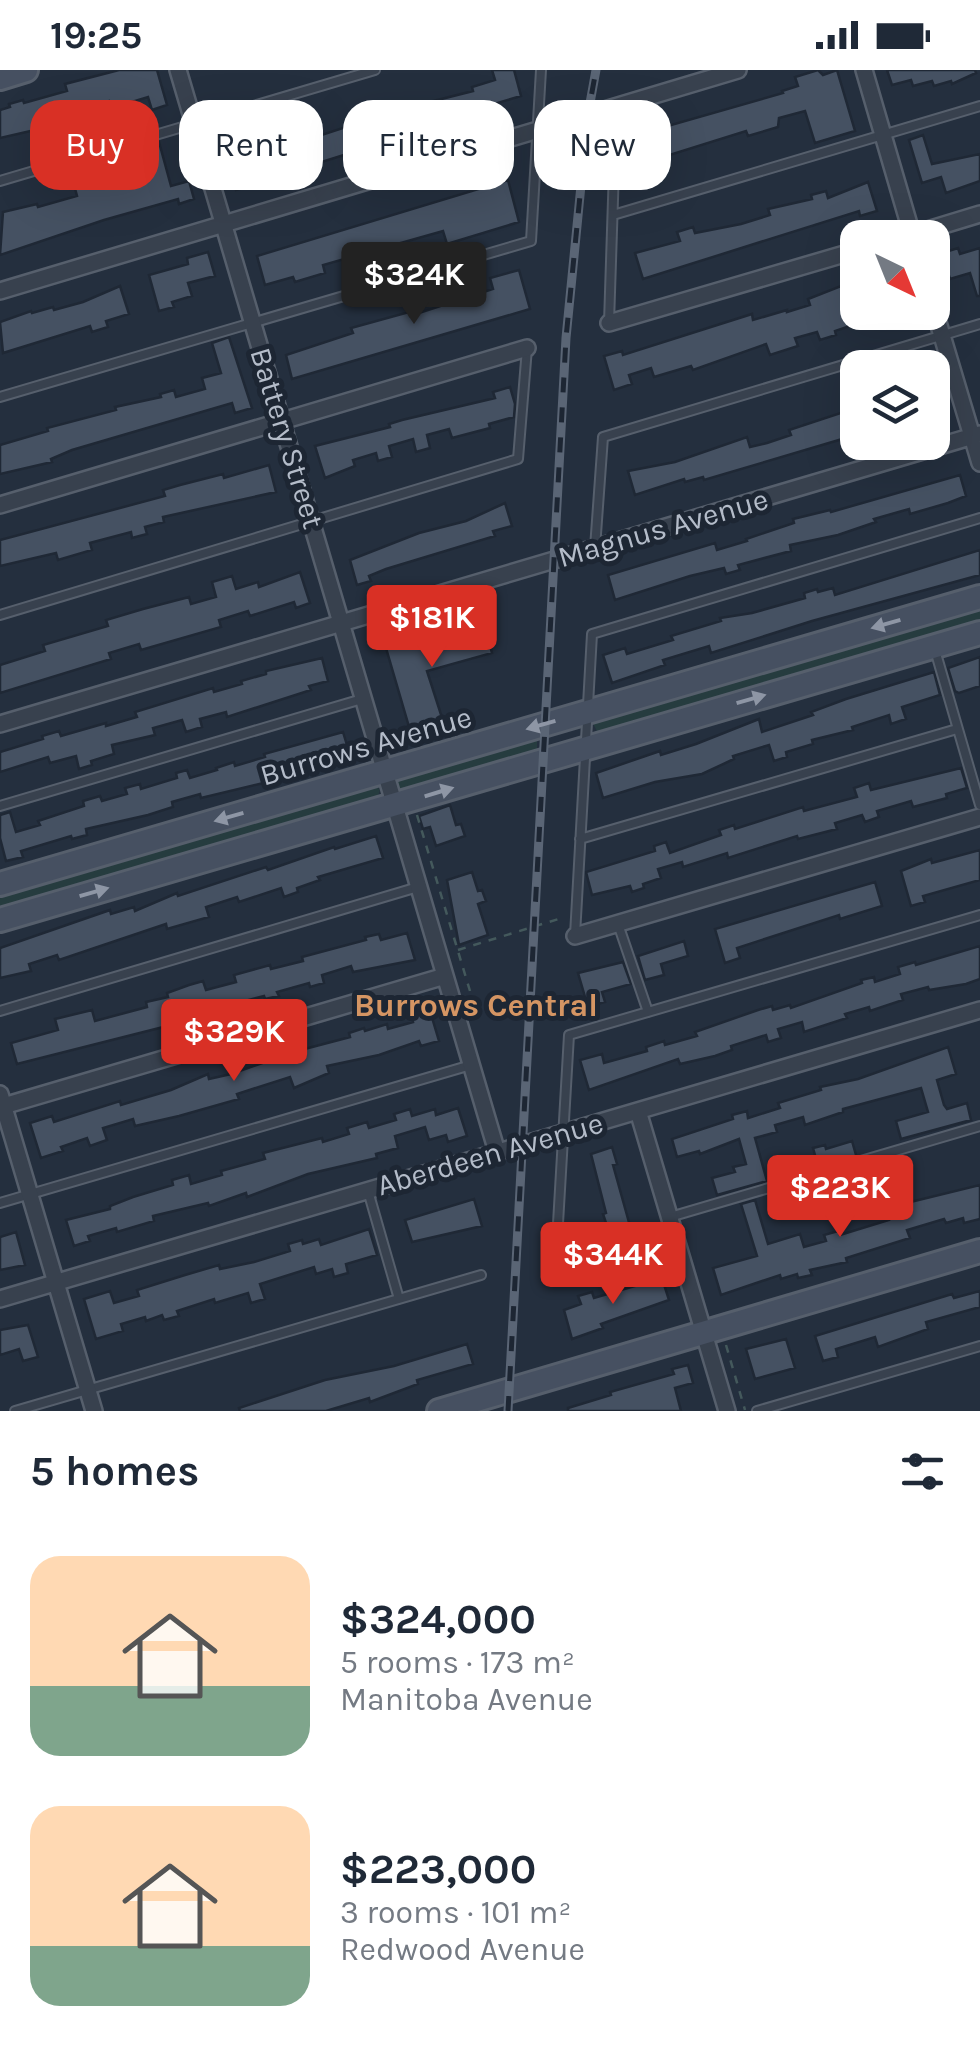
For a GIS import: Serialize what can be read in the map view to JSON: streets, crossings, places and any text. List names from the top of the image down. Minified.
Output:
{"streets":{"street":["Battery Street","Magnus Avenue","Burrows Avenue","Aberdeen Avenue"]},"crossings":[["Battery Street","Magnus Avenue"],["Battery Street","Burrows Avenue"],["Battery Street","Aberdeen Avenue"]],"districts":["Burrows Central"],"north":"bottom right","page":{"status":"19:25","chip":["Buy","Rent","Filters","New"],"price":["$324K","$181K","$329K","$223K","$344K"],"heading":"5 homes","list":[{"name":"$324,000","note":"5 rooms · 173 m² · Manitoba Avenue"},{"name":"$223,000","note":"3 rooms · 101 m² · Redwood Avenue"}]}}
